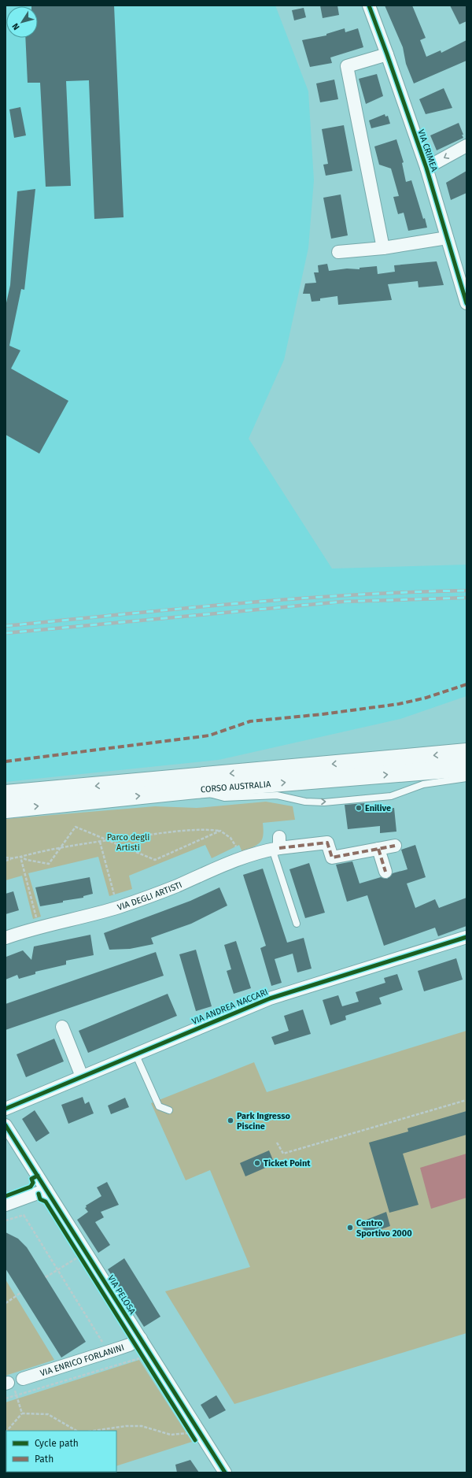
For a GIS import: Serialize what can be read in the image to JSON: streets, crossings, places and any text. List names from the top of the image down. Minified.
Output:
{"streets":{"highway":["CORSO AUSTRALIA"],"street":["VIA CRIMEA","VIA DEGLI ARTISTI","VIA ANDREA NACCARI","VIA PELOSA","VIA ENRICO FORLANINI"]},"crossings":[["VIA PELOSA","VIA ENRICO FORLANINI"]],"parks":["Parco degli Artisti"],"places":["Enilive","Park Ingresso Piscine","Ticket Point","Centro Sportivo 2000"],"legend":["Cycle path","Path"],"north":"bottom left"}
